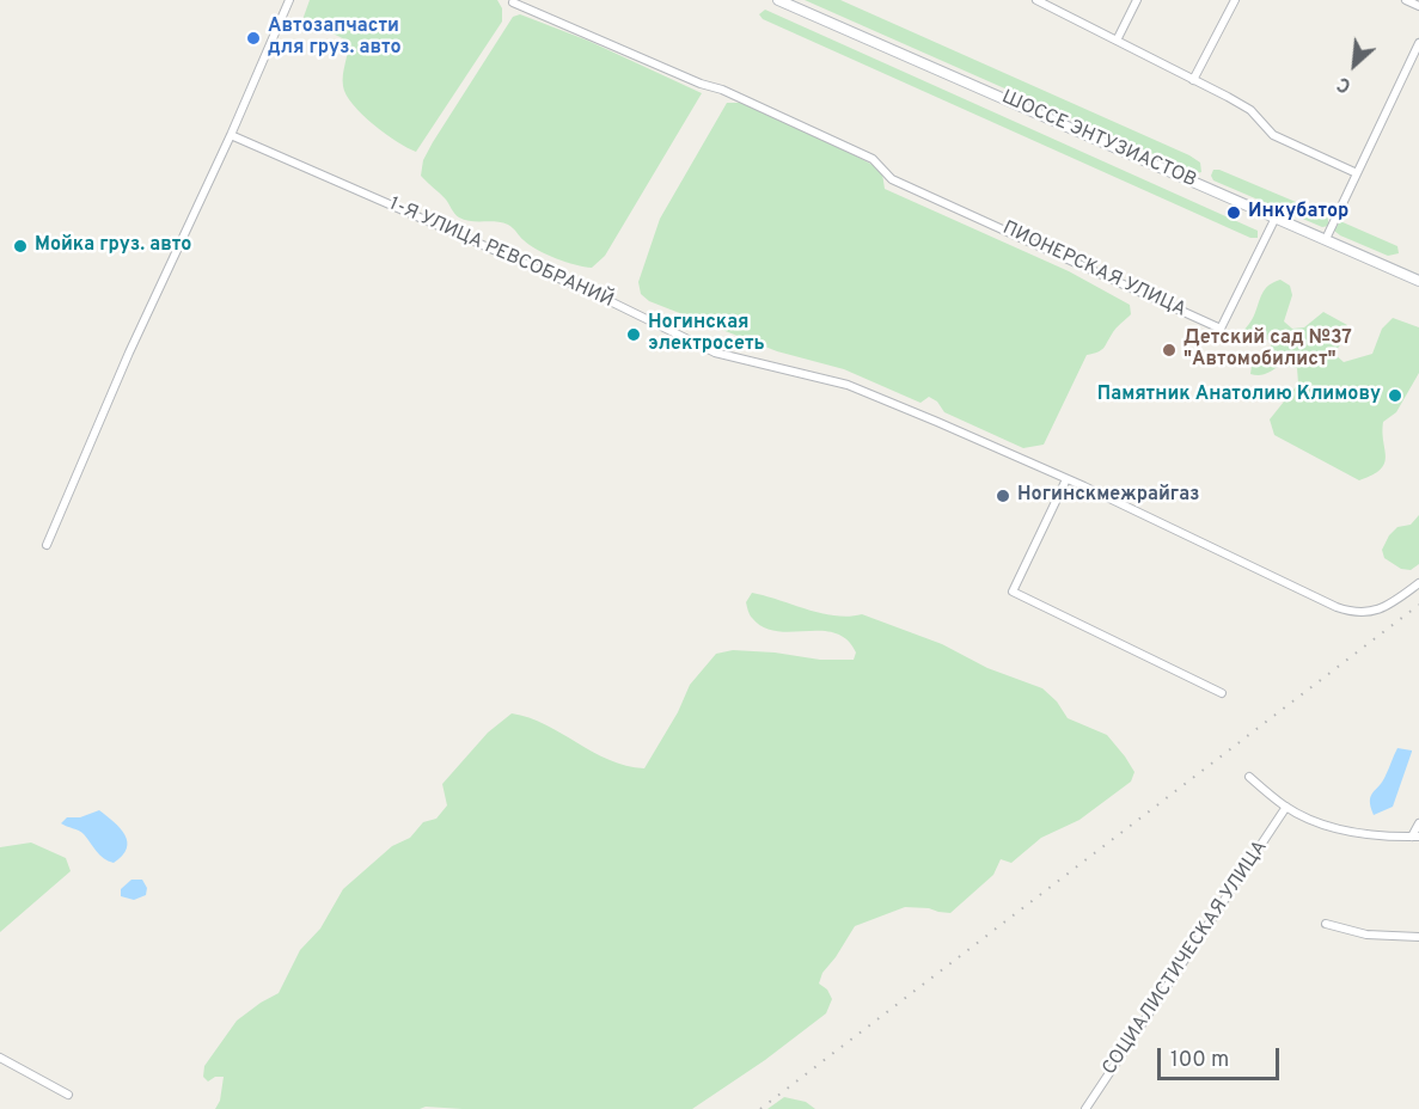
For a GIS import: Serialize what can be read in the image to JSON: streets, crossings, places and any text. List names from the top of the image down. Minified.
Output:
{"streets":{"main road":["ШОССЕ ЭНТУЗИАСТОВ"],"street":["1-Я УЛИЦА РЕВСОБРАНИЙ","ПИОНЕРСКАЯ УЛИЦА","СОЦИАЛИСТИЧЕСКАЯ УЛИЦА"]},"crossings":[["ШОССЕ ЭНТУЗИАСТОВ","ПИОНЕРСКАЯ УЛИЦА"]],"places":["Автозапчасти для груз. авто","Инкубатор","Мойка груз. авто","Ногинская электросеть","Детский сад №37 \"Автомобилист\"","Памятник Анатолию Климову","Ногинскмежрайгаз"],"scale_bar":"100 m","north":"bottom left"}
